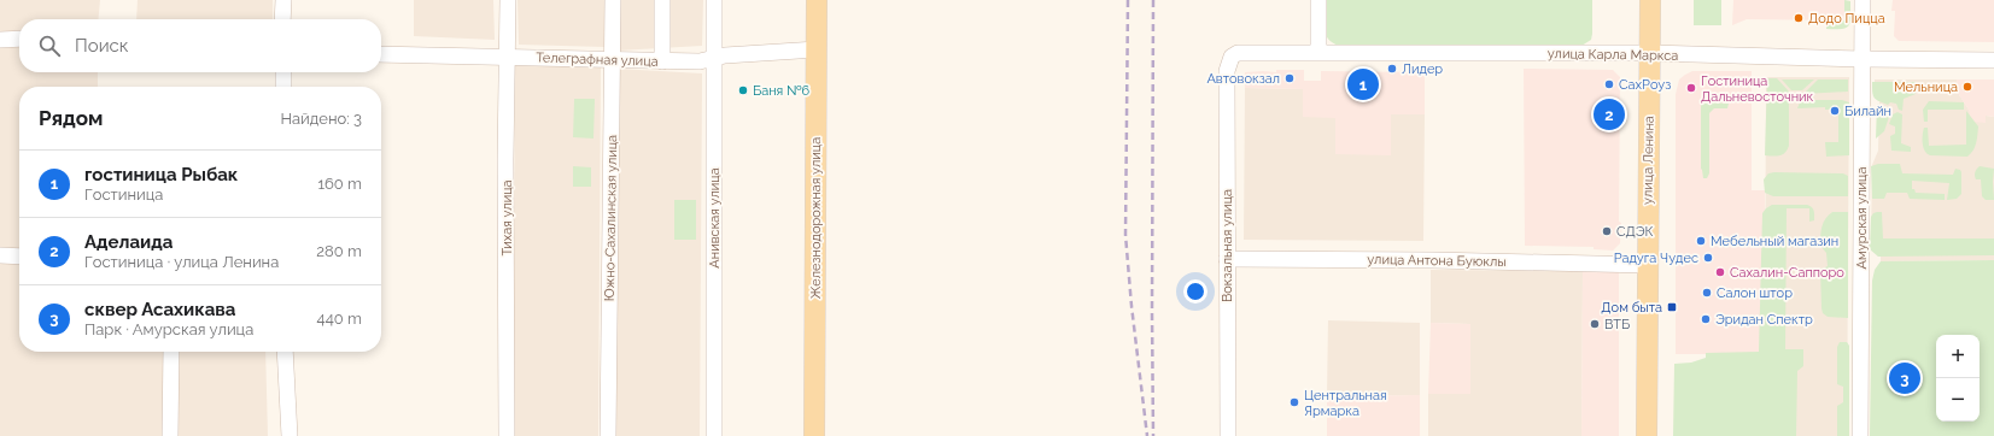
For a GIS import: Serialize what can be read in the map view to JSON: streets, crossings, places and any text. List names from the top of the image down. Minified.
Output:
{"streets":{"main road":["улица Ленина","Железнодорожная улица"],"street":["улица Карла Маркса","Телеграфная улица","Тихая улица","Южно-Сахалинская улица","Анивская улица","Амурская улица","Вокзальная улица","улица Антона Буюклы"]},"crossings":[["улица Карла Маркса","улица Ленина"],["улица Карла Маркса","Амурская улица"],["улица Карла Маркса","Вокзальная улица"],["Телеграфная улица","Тихая улица"],["Телеграфная улица","Южно-Сахалинская улица"],["Телеграфная улица","Анивская улица"],["Телеграфная улица","Железнодорожная улица"],["улица Ленина","улица Антона Буюклы"],["Вокзальная улица","улица Антона Буюклы"]],"places":{"other":["Додо Пицца","Лидер","Автовокзал","СахРоуз","Мельница","Гостиница Дальневосточник","Баня №6","Билайн","СДЭК","Мебельный магазин","Радуга Чудес","Сахалин-Саппоро","Салон штор","Эридан Спектр","ВТБ","Центральная Ярмарка"],"transit":["Дом быта"]},"page":{"search":"Поиск","pins":["1","2","3"],"heading":["Рядом","Найдено: 3"],"list":[{"mark":"1","name":"гостиница Рыбак","note":"Гостиница","value":"160 m"},{"mark":"2","name":"Аделаида","note":"Гостиница · улица Ленина","value":"280 m"},{"mark":"3","name":"сквер Асахикава","note":"Парк · Амурская улица","value":"440 m"}],"map_buttons":["+","−"]}}
